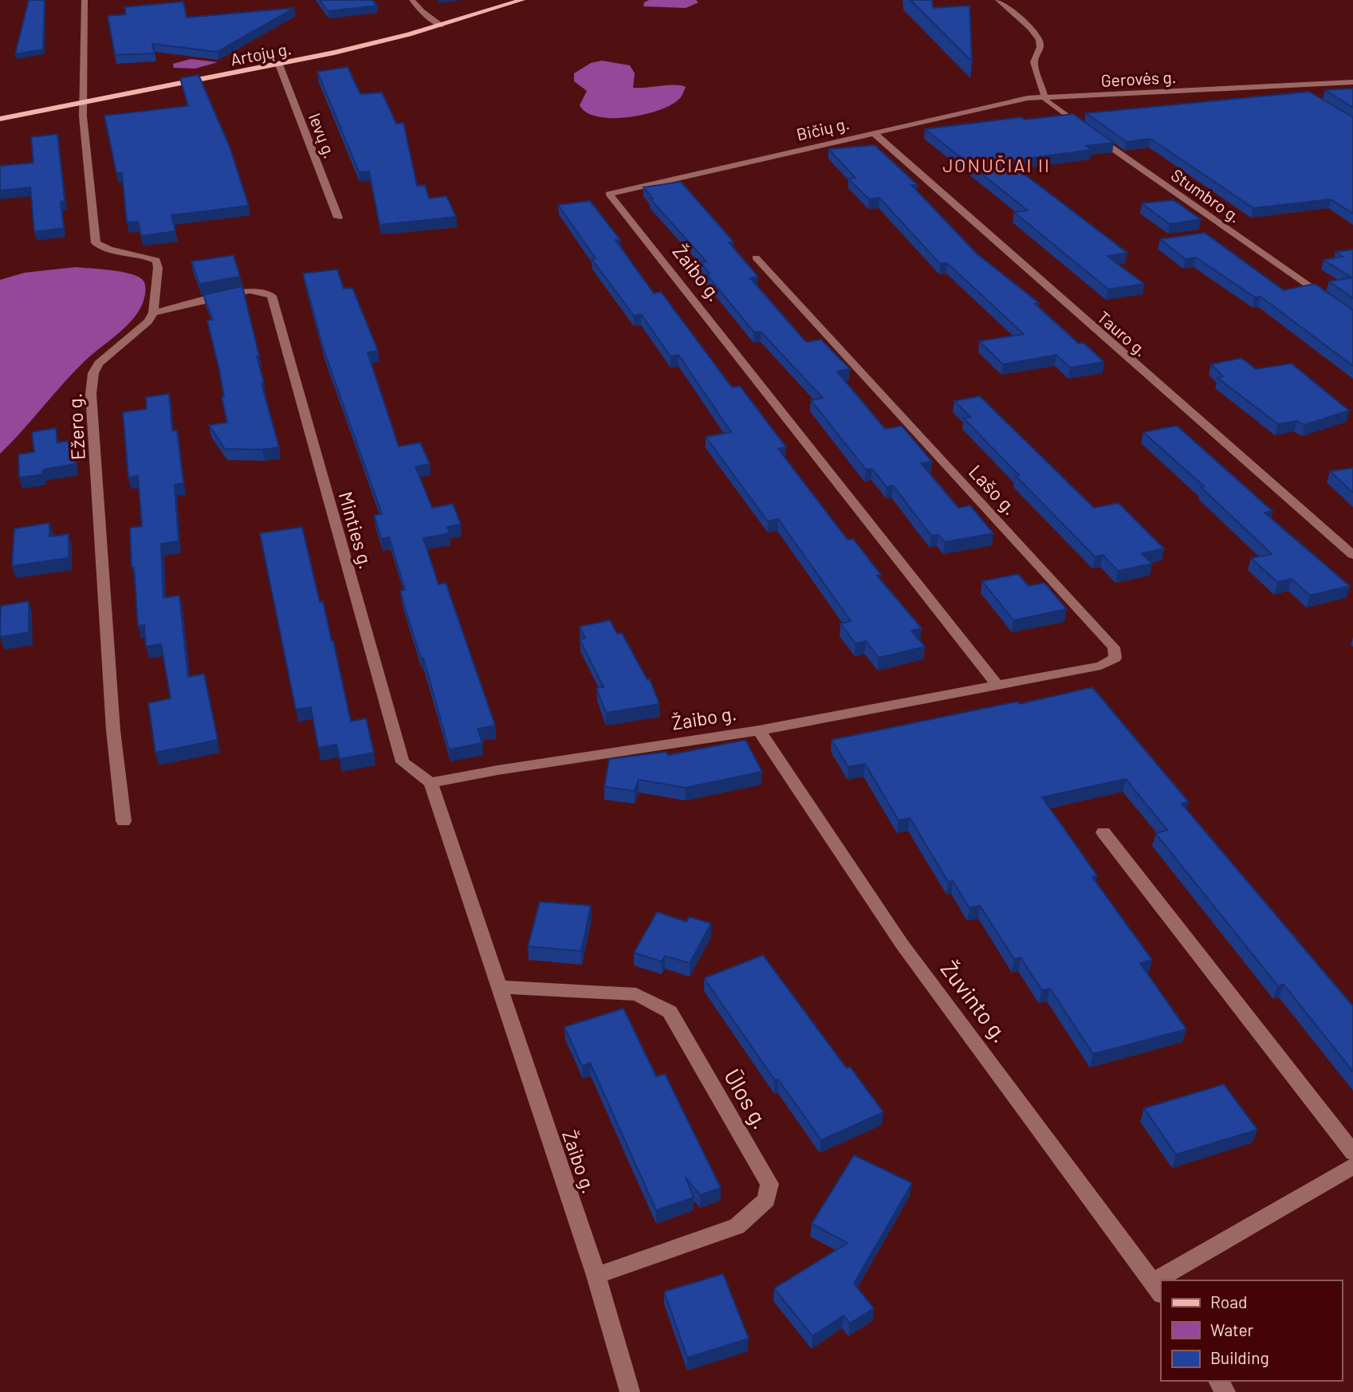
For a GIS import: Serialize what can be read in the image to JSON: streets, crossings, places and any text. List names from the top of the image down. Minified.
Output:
{"streets":{"main road":["Artojų g."],"street":["Gerovės g.","Bičių g.","Ievų g.","Stumbro g.","Žaibo g.","Tauro g.","Ežero g.","Lašo g.","Minties g.","Žuvinto g.","Ūlos g."]},"crossings":[["Artojų g.","Ievų g."],["Gerovės g.","Bičių g."],["Gerovės g.","Stumbro g."],["Bičių g.","Stumbro g."],["Bičių g.","Žaibo g."],["Bičių g.","Tauro g."],["Žaibo g.","Lašo g."],["Žaibo g.","Minties g."],["Žaibo g.","Žuvinto g."],["Žaibo g.","Ūlos g."],["Ežero g.","Minties g."]],"districts":["JONUČIAI II"],"legend":["Road","Water","Building"]}
